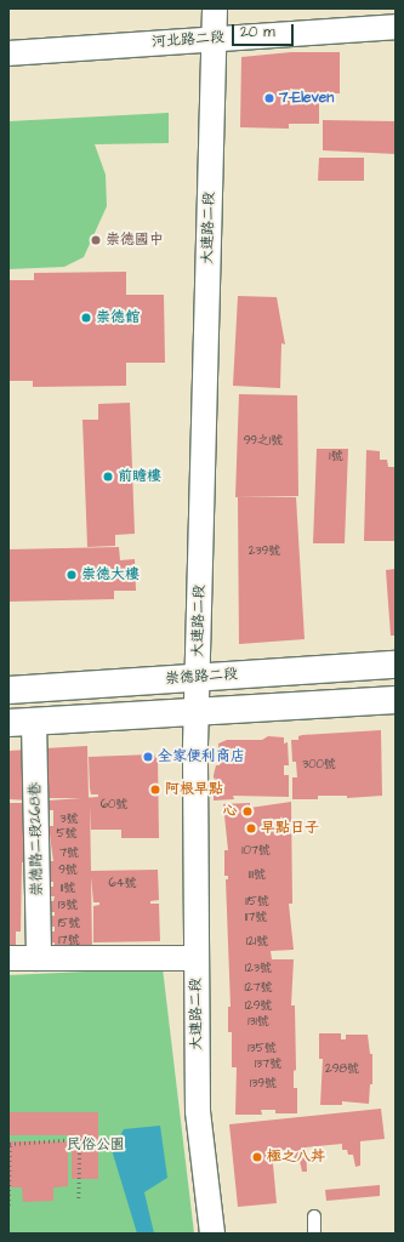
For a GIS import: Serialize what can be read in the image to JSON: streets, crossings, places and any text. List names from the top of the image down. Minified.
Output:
{"streets":{"main road":["崇德路二段"],"street":["河北路二段","大連路二段","崇德路二段268巷"]},"crossings":[["河北路二段","大連路二段"],["大連路二段","崇德路二段"]],"parks":["民俗公園"],"places":["7-Eleven","崇德國中","崇德館","前瞻樓","崇德大樓","全家便利商店","阿根早點","心","早點日子","極之八丼"],"house_numbers":["99之1號","1號","239號","300號","60號","3號","5號","107號","7號","9號","111號","64號","11號","115號","13號","117號","15號","17號","121號","123號","127號","129號","131號","135號","137號","298號","139號"],"scale_bar":"20 m"}
